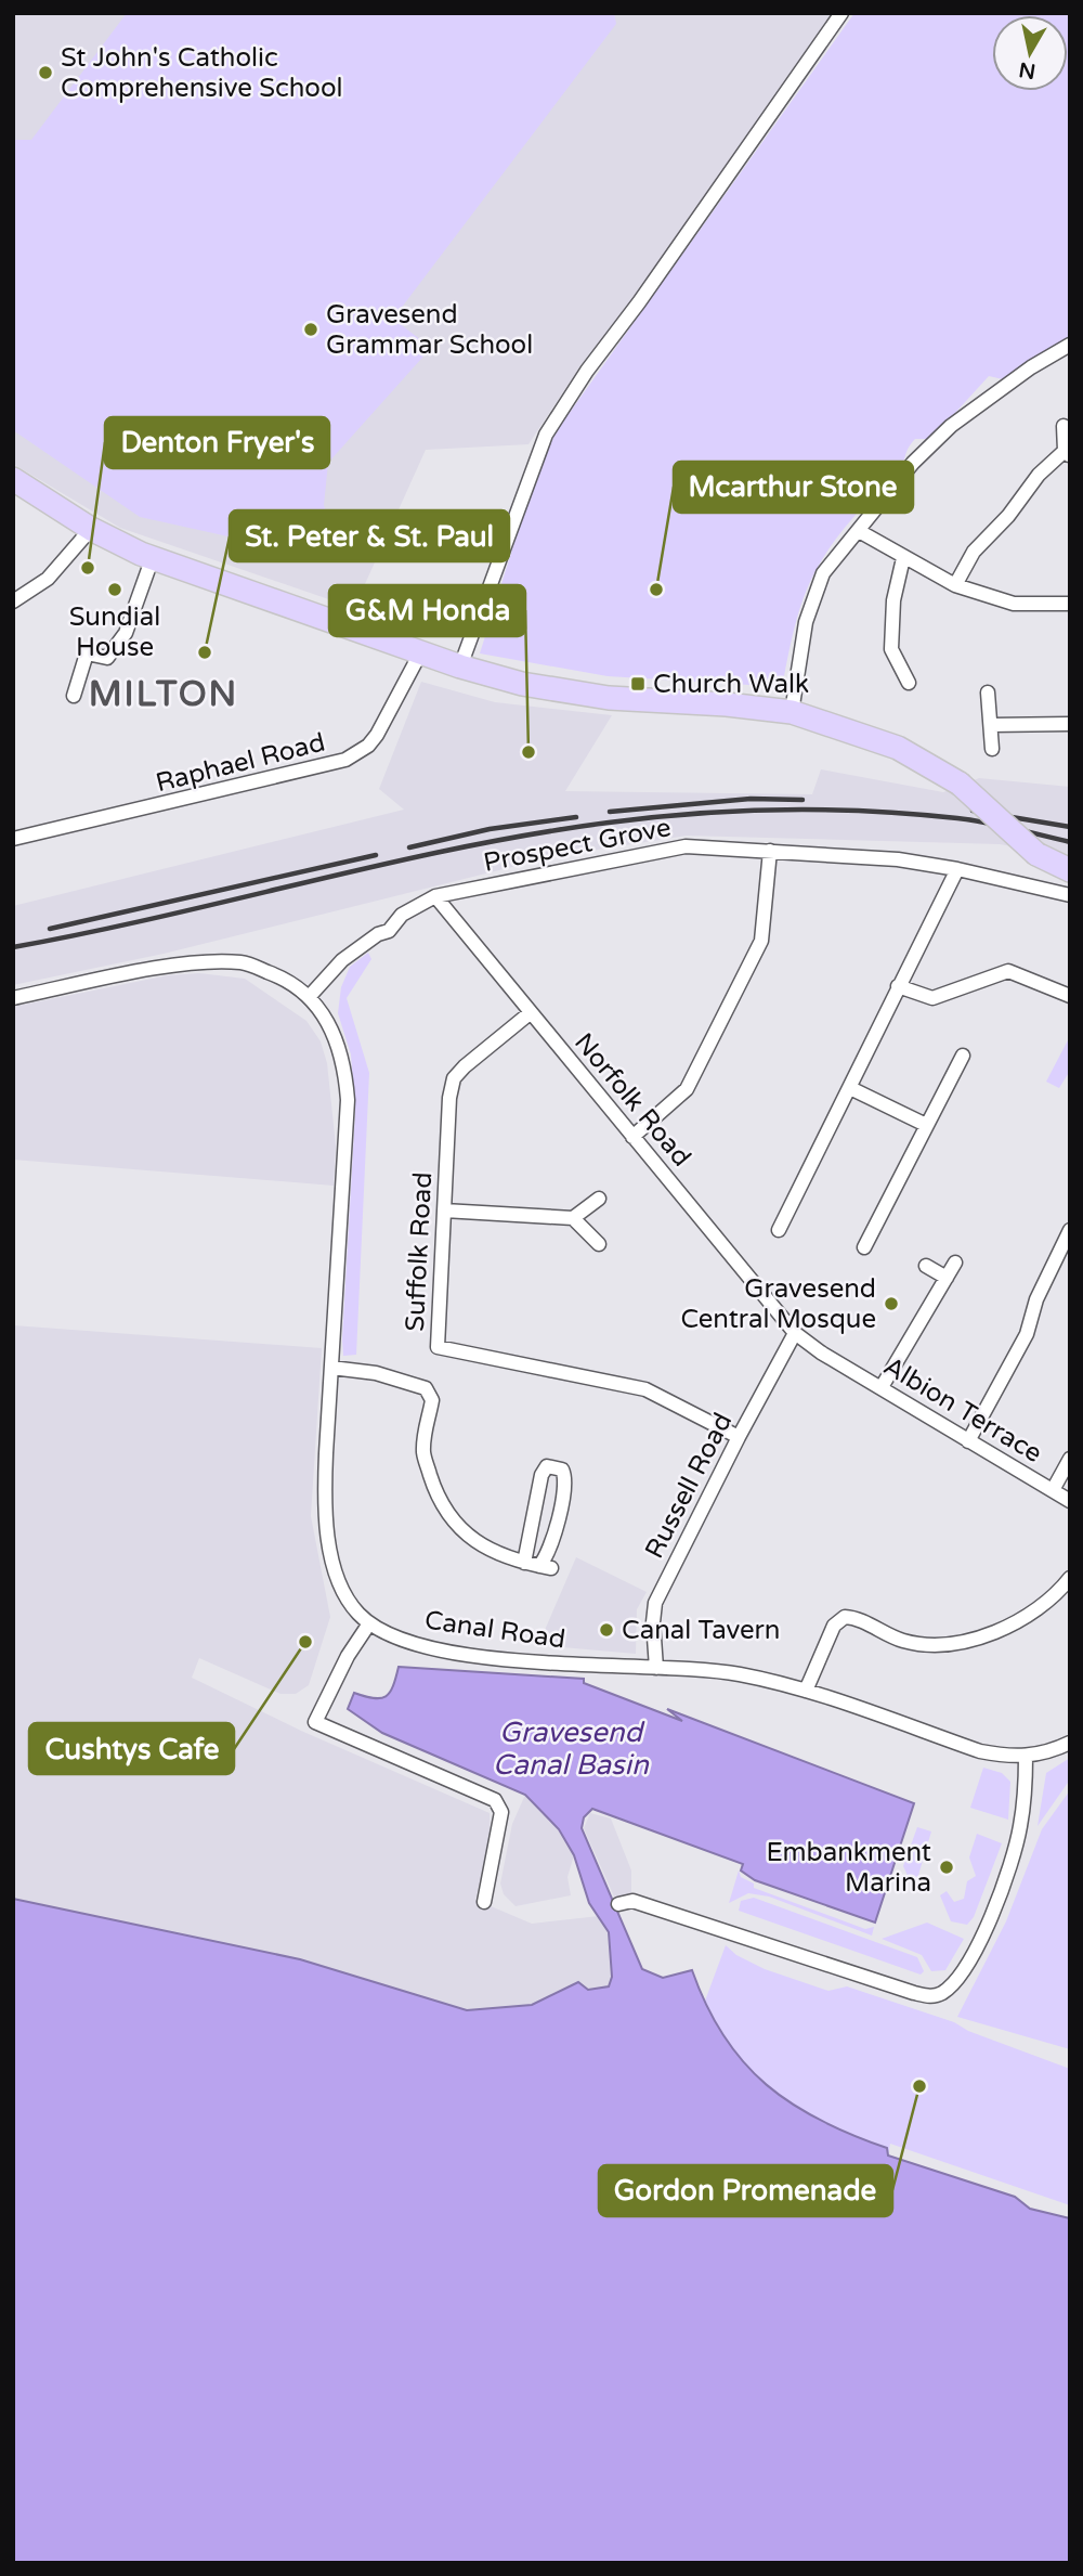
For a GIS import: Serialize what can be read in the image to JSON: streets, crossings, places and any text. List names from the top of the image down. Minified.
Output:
{"streets":{"street":["Raphael Road","Prospect Grove","Norfolk Road","Suffolk Road","Albion Terrace","Russell Road","Canal Road"]},"crossings":[["Prospect Grove","Norfolk Road"],["Prospect Grove","Canal Road"],["Norfolk Road","Suffolk Road"],["Norfolk Road","Albion Terrace"],["Norfolk Road","Russell Road"],["Suffolk Road","Russell Road"],["Albion Terrace","Russell Road"],["Russell Road","Canal Road"]],"districts":["MILTON"],"water":["Gravesend Canal Basin"],"places":{"other":["St John's Catholic Comprehensive School","Gravesend Grammar School","Denton Fryer's","Sundial House","Mcarthur Stone","St. Peter & St. Paul","G&M Honda","Gravesend Central Mosque","Canal Tavern","Cushtys Cafe","Embankment Marina","Gordon Promenade"],"transit":["Church Walk"]},"north":"bottom"}
